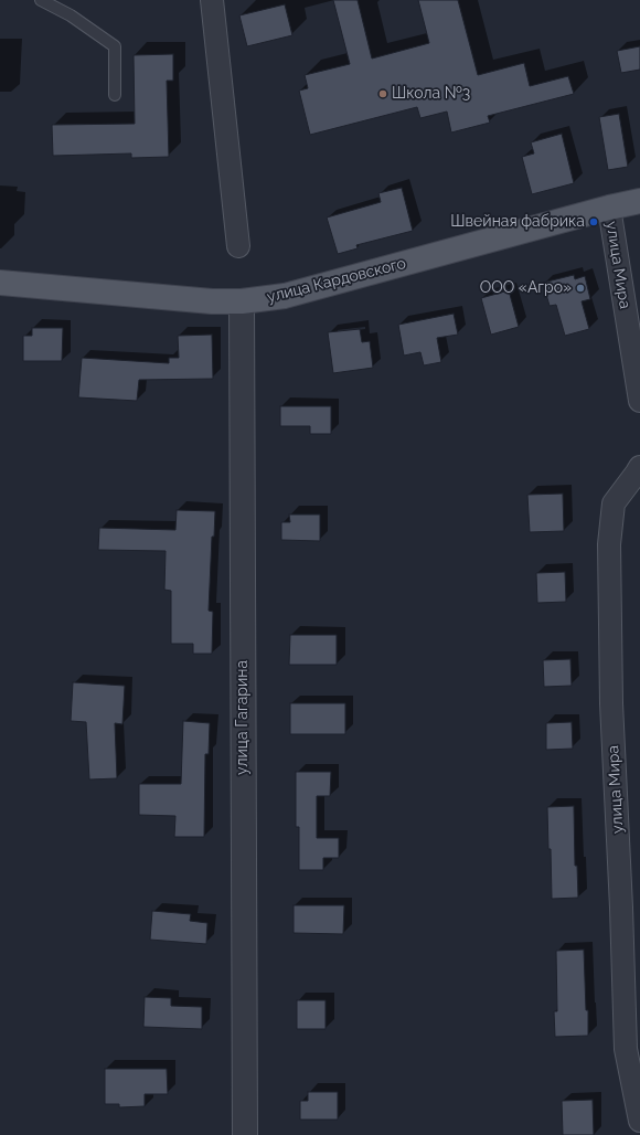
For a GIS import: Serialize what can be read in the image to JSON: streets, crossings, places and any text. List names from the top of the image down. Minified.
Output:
{"streets":{"main road":["улица Кардовского"],"street":["улица Мира","улица Гагарина"]},"crossings":[["улица Мира","улица Кардовского"],["улица Кардовского","улица Гагарина"]],"places":["Школа №3","Швейная фабрика","ООО «Агро»"]}
